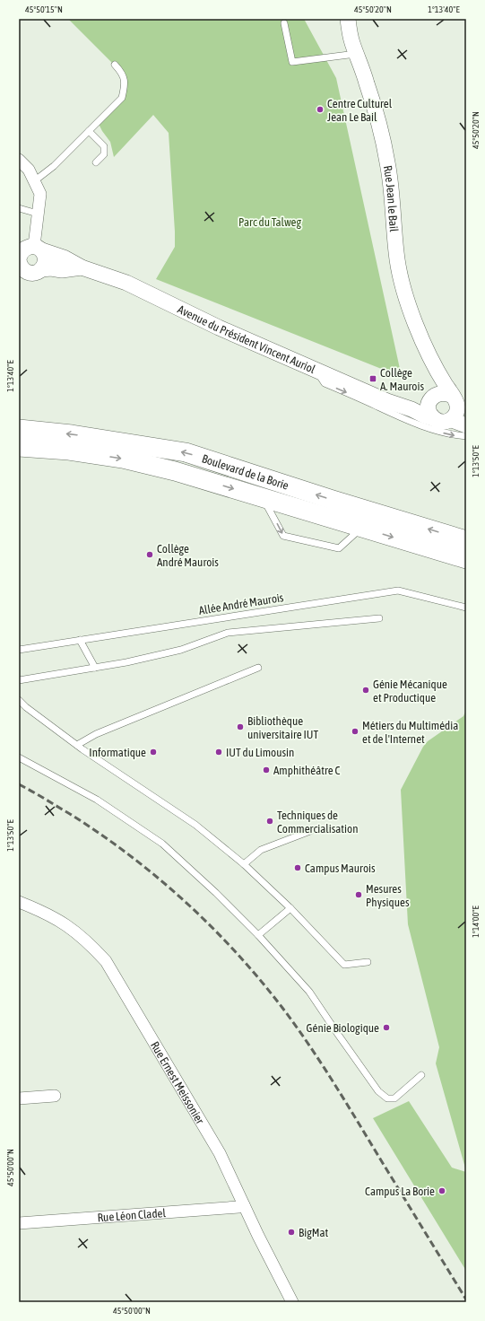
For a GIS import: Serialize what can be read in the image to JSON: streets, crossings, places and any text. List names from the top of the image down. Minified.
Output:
{"streets":{"main road":["Boulevard de la Borie"],"street":["Rue Jean le Bail","Avenue du Président Vincent Auriol","Rue Ernest Meissonier","Rue Léon Cladel"],"lane":["Allée André Maurois"]},"crossings":[["Rue Jean le Bail","Avenue du Président Vincent Auriol"],["Rue Ernest Meissonier","Rue Léon Cladel"]],"parks":["Parc du Talweg"],"places":{"other":["Centre Culturel Jean Le Bail","Collège André Maurois","Génie Mécanique et Productique","Bibliothèque universitaire IUT","Métiers du Multimédia et de l'Internet","Informatique","IUT du Limousin","Amphithéâtre C","Techniques de Commercialisation","Campus Maurois","Mesures Physiques","Génie Biologique","Campus La Borie","BigMat"],"transit":["Collège A. Maurois"]},"coordinates":["45°50'15\"N","45°50'20\"N","1°13'40\"E","1°13'50\"E","1°14'00\"E","45°50'00\"N"]}
